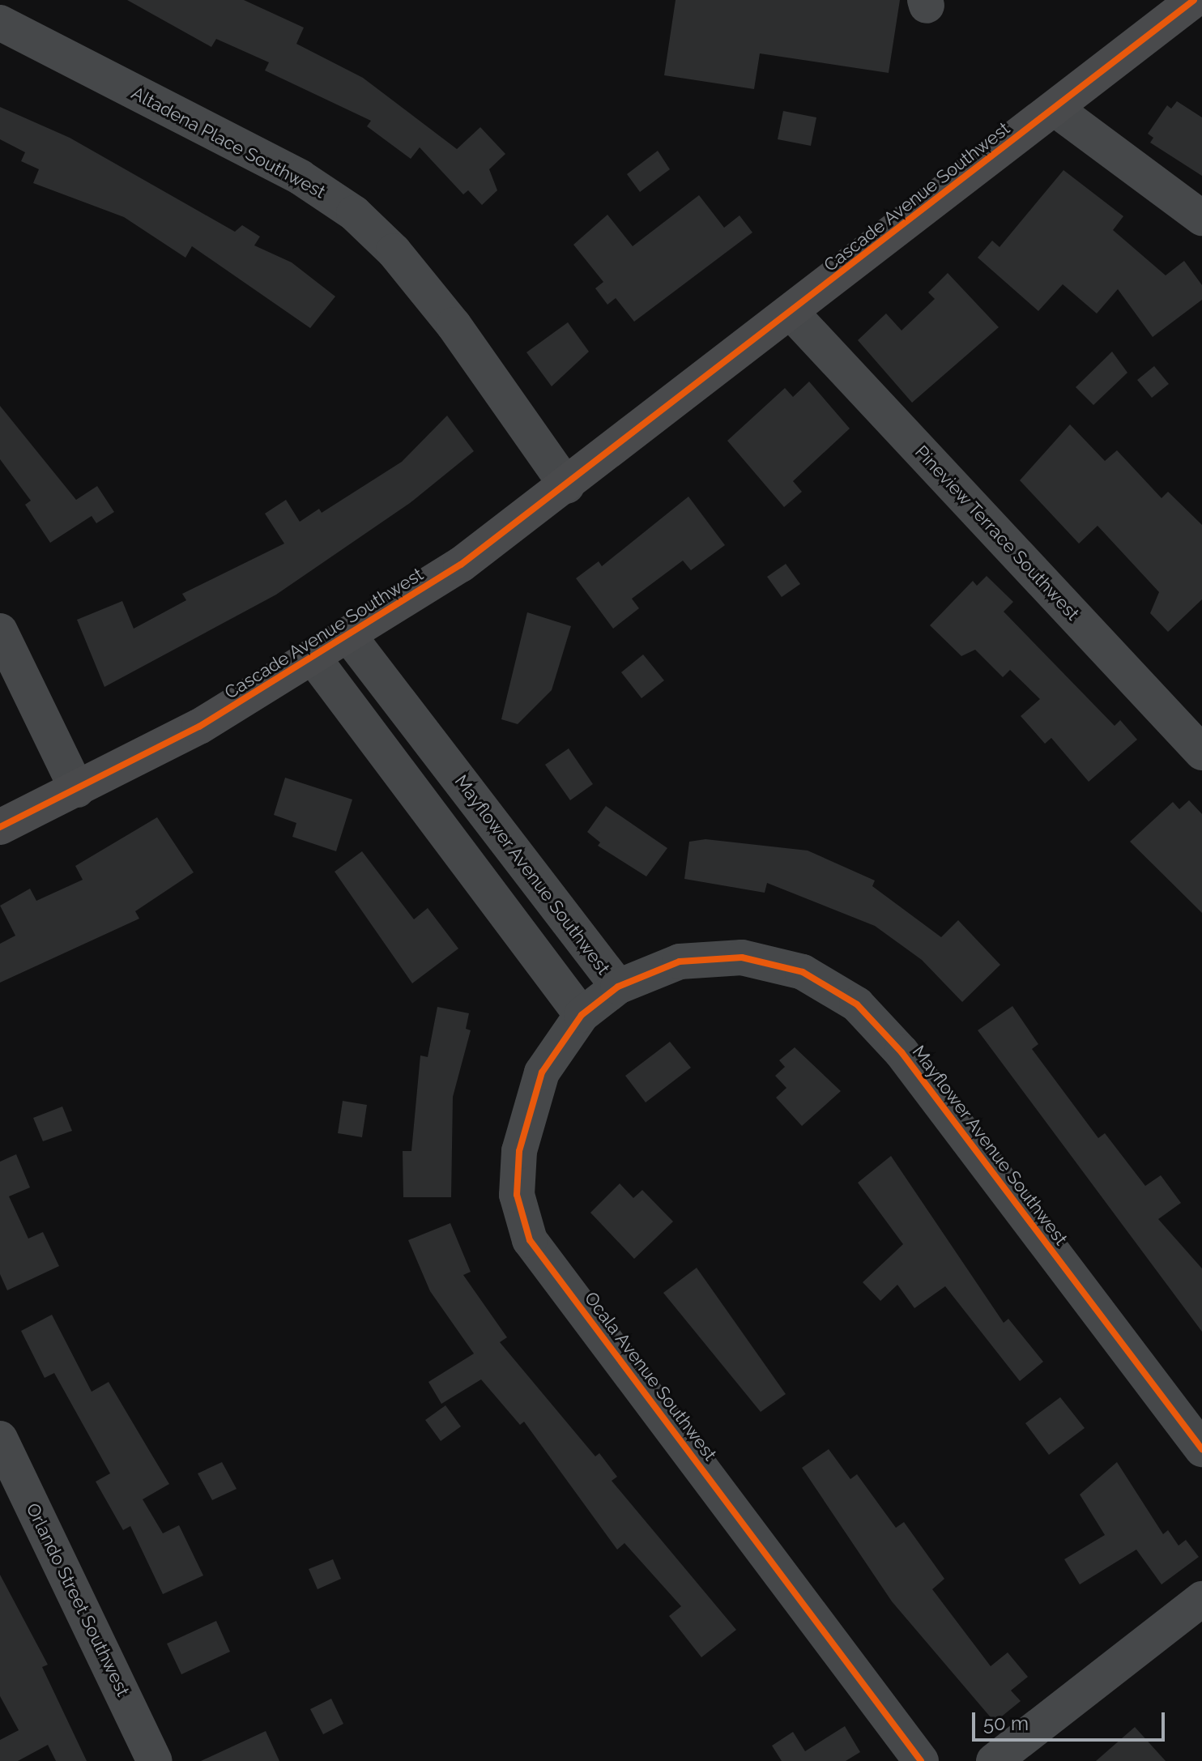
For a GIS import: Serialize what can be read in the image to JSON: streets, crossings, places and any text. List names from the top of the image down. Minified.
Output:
{"streets":{"main road":["Cascade Avenue Southwest"],"street":["Altadena Place Southwest","Pineview Terrace Southwest","Mayflower Avenue Southwest","Ocala Avenue Southwest","Orlando Street Southwest"]},"crossings":[["Altadena Place Southwest","Cascade Avenue Southwest"],["Cascade Avenue Southwest","Pineview Terrace Southwest"],["Cascade Avenue Southwest","Mayflower Avenue Southwest"],["Mayflower Avenue Southwest","Ocala Avenue Southwest"]],"scale_bar":"50 m"}
